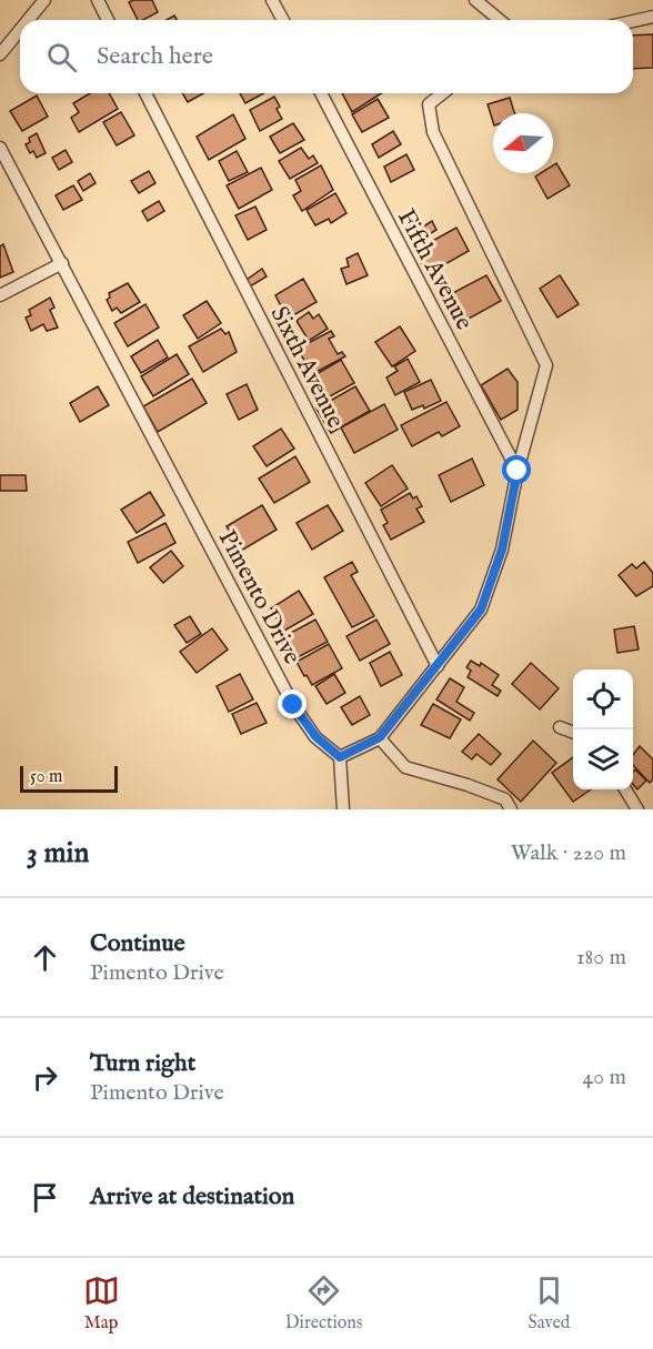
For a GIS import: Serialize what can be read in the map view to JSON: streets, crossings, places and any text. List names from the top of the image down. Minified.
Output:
{"streets":{"street":["Fifth Avenue","Sixth Avenue","Pimento Drive"]},"scale_bar":"50 m","north":"left","page":{"search":"Search here","scale":"50 m","heading":["3 min","Walk · 220 m"],"list":[["Continue","Pimento Drive","180 m"],["Turn right","Pimento Drive","40 m"],"Arrive at destination"],"nav":["Map","Directions","Saved"]}}
